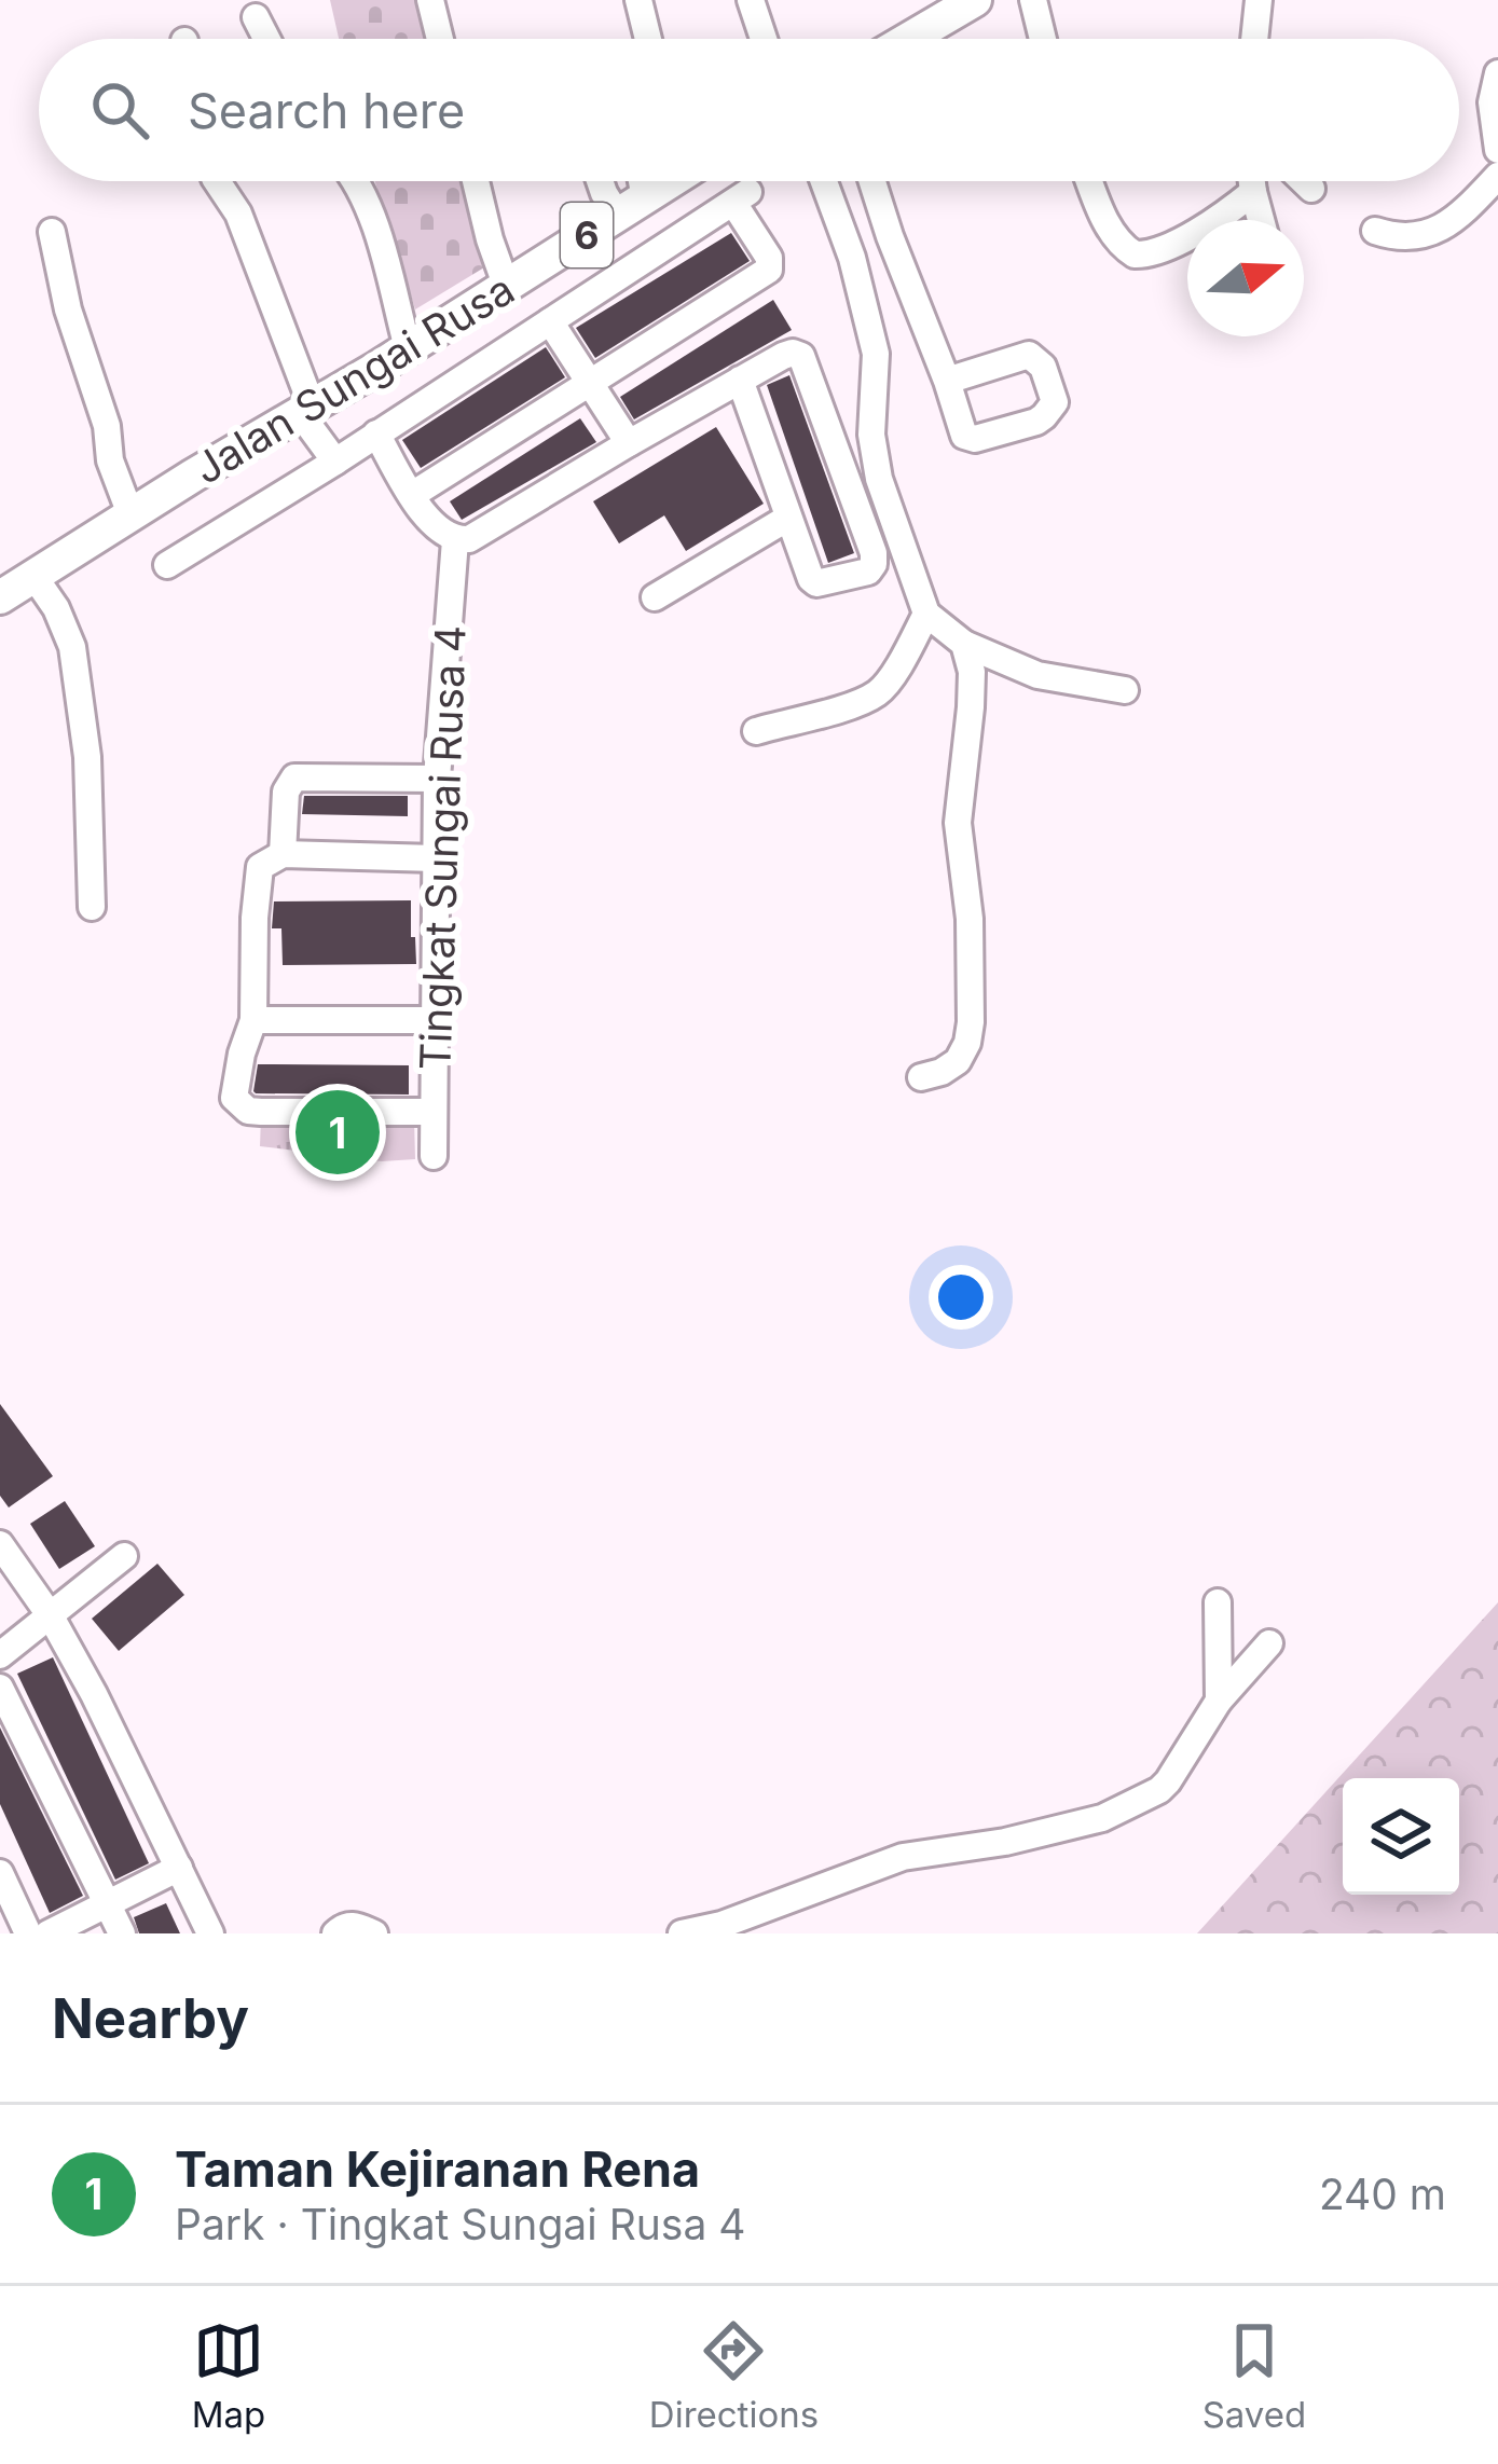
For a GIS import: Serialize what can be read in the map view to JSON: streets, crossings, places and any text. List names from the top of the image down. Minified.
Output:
{"streets":{"main road":["6","Jalan Sungai Rusa"],"street":["Tingkat Sungai Rusa 4"]},"north":"right","page":{"search":"Search here","pins":"1","heading":"Nearby","list":[{"mark":"1","name":"Taman Kejiranan Rena","note":"Park · Tingkat Sungai Rusa 4","value":"240 m"}],"nav":["Map","Directions","Saved"]}}
